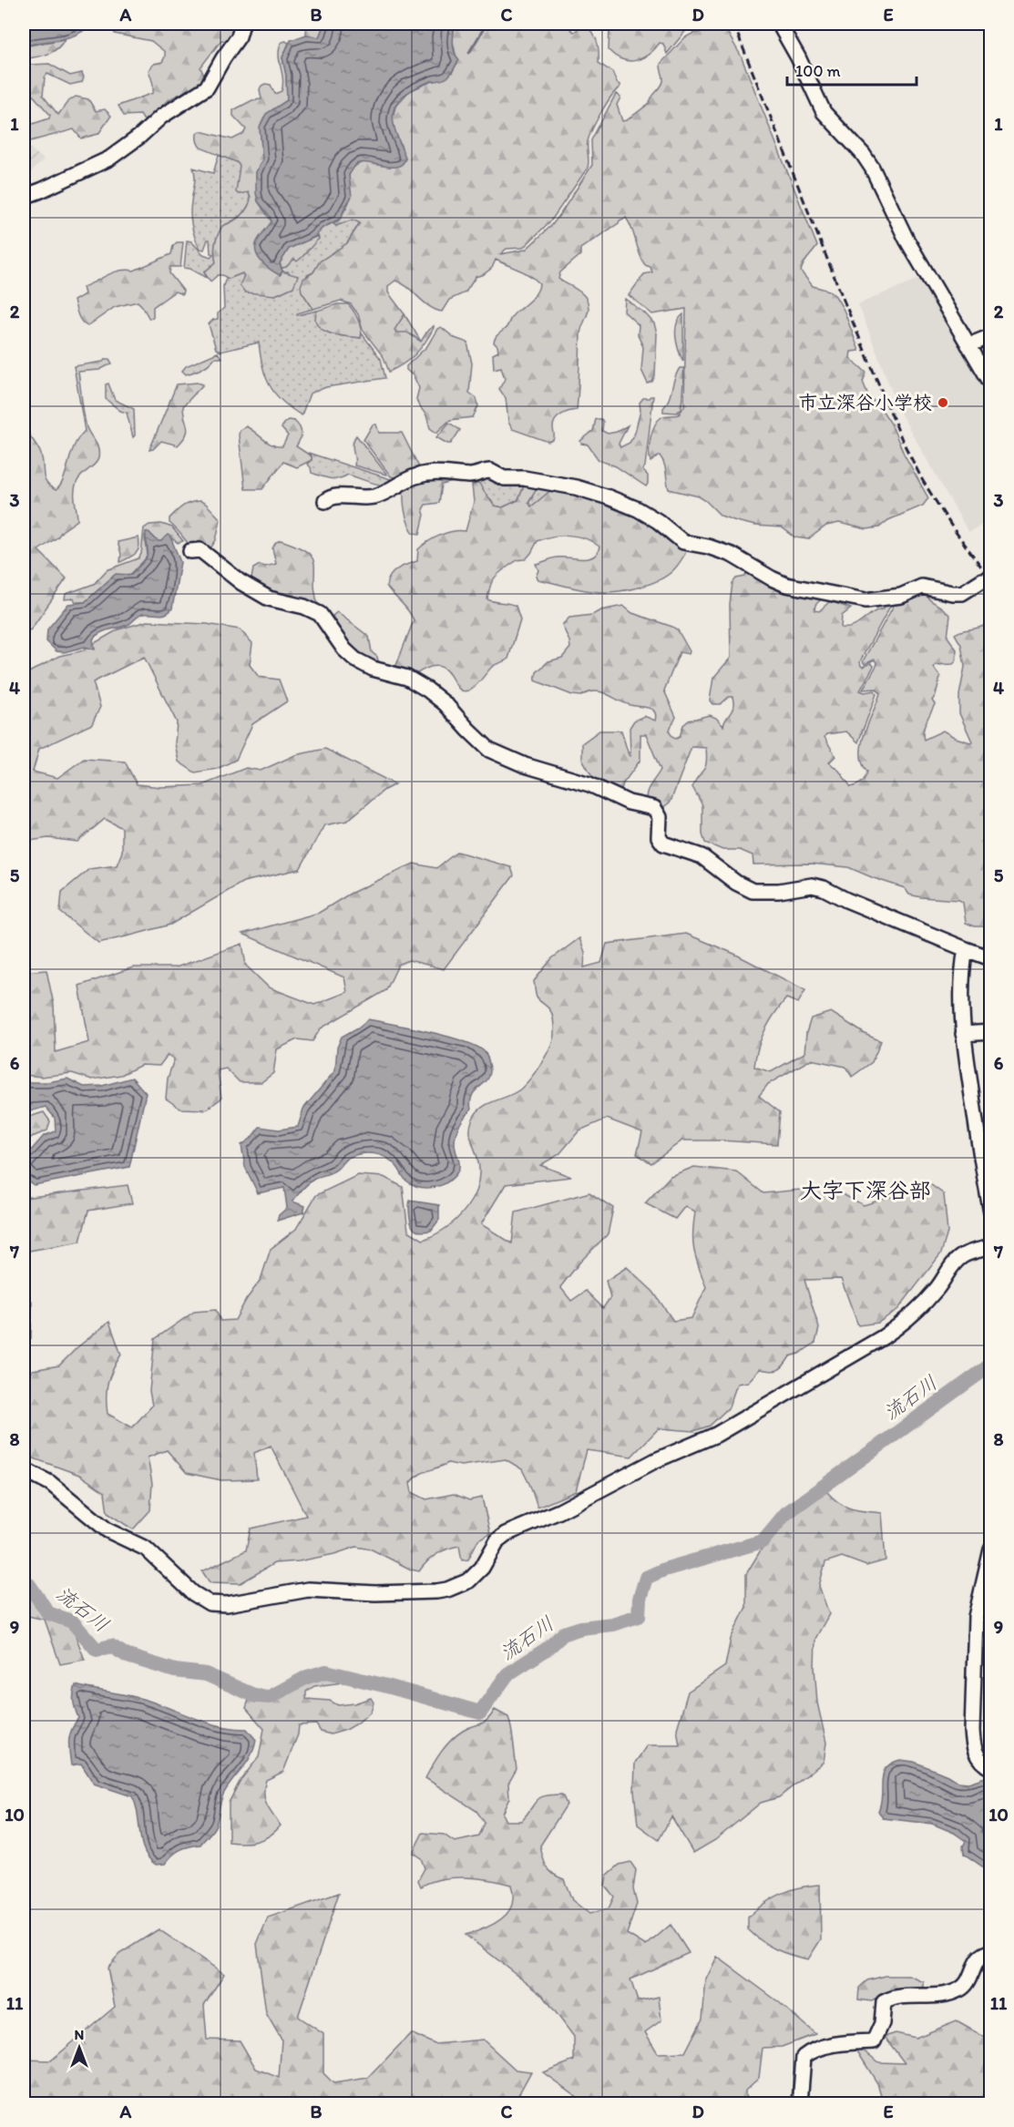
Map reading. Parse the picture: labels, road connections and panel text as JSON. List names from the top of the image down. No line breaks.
{"districts":["大字下深谷部"],"water":["流石川"],"places":["市立深谷小学校"],"scale_bar":"100 m","north":"top","grid":{"columns":["A","B","C","D","E"],"rows":["1","2","3","4","5","6","7","8","9","10","11"]}}
